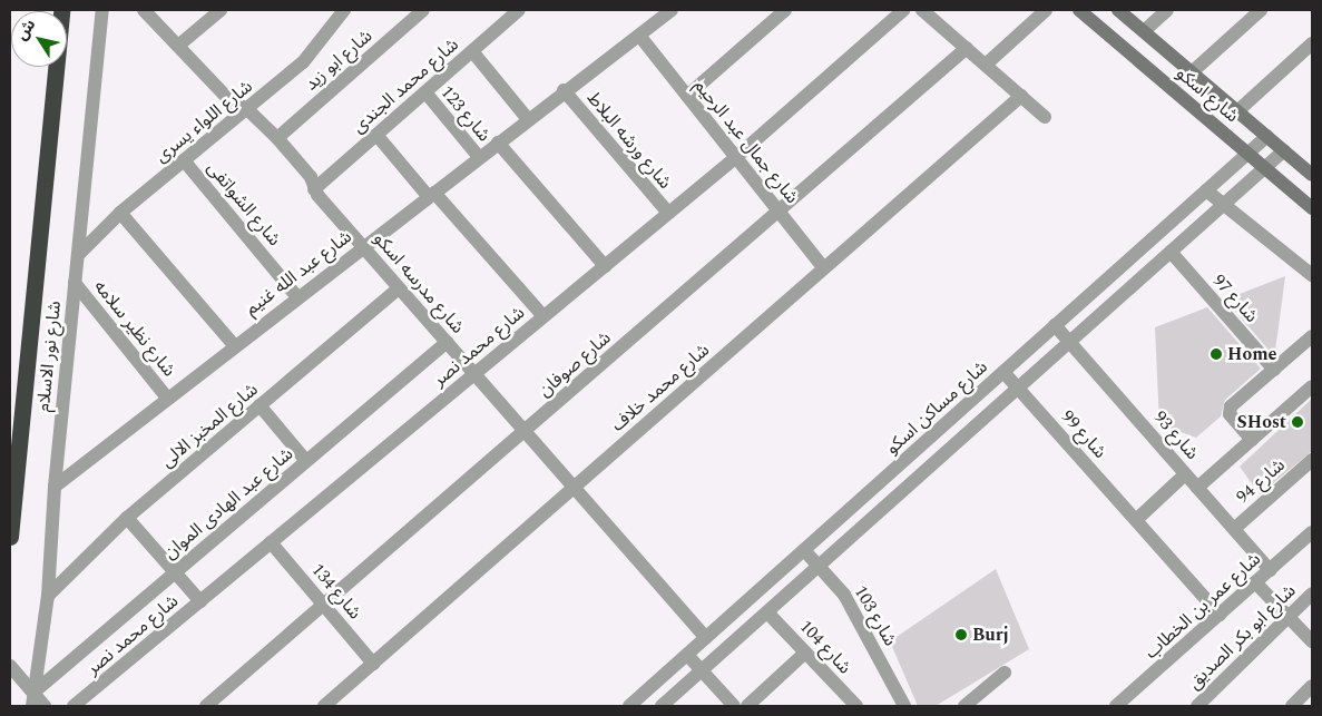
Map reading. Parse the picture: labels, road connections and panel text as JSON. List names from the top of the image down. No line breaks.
{"streets":{"main road":["شارع اسكو"],"street":["شارع ابو زيد","شارع محمد الجندى","شارع 123","شارع اللواء يسرى","شارع ورشه البلاط","شارع جمال عبد الرحيم","شارع الشواتفى","شارع عبد الله غنيم","شارع مدرسه اسكو","شارع 97","شارع نظير سلامه","شارع محمد نصر","شارع نور الاسلام","شارع صوفان","شارع محمد خلاف","شارع مساكن اسكو","شارع المخبز الالى","شارع 99","شارع 93","شارع 94","شارع عبد الهادى الموان","شارع 134","شارع عمر بن الخطاب","شارع 103","شارع ابو بكر الصديق","شارع 104"]},"crossings":[["شارع ابو زيد","شارع مدرسه اسكو"],["شارع محمد الجندى","شارع 123"],["شارع محمد الجندى","شارع مدرسه اسكو"],["شارع اسكو","شارع مساكن اسكو"],["شارع 123","شارع عبد الله غنيم"],["شارع اللواء يسرى","شارع الشواتفى"],["شارع اللواء يسرى","شارع مدرسه اسكو"],["شارع اللواء يسرى","شارع نور الاسلام"],["شارع ورشه البلاط","شارع عبد الله غنيم"],["شارع ورشه البلاط","شارع محمد نصر"],["شارع جمال عبد الرحيم","شارع عبد الله غنيم"],["شارع جمال عبد الرحيم","شارع محمد نصر"],["شارع جمال عبد الرحيم","شارع صوفان"],["شارع جمال عبد الرحيم","شارع محمد خلاف"],["شارع الشواتفى","شارع عبد الله غنيم"],["شارع عبد الله غنيم","شارع مدرسه اسكو"],["شارع عبد الله غنيم","شارع نظير سلامه"],["شارع عبد الله غنيم","شارع نور الاسلام"],["شارع مدرسه اسكو","شارع محمد نصر"],["شارع مدرسه اسكو","شارع صوفان"],["شارع مدرسه اسكو","شارع محمد خلاف"],["شارع مدرسه اسكو","شارع مساكن اسكو"],["شارع مدرسه اسكو","شارع المخبز الالى"],["شارع مدرسه اسكو","شارع عبد الهادى الموان"],["شارع نظير سلامه","شارع نور الاسلام"],["شارع محمد نصر","شارع 134"],["شارع نور الاسلام","شارع المخبز الالى"],["شارع نور الاسلام","شارع عبد الهادى الموان"],["شارع صوفان","شارع 134"],["شارع محمد خلاف","شارع 134"],["شارع مساكن اسكو","شارع 99"],["شارع مساكن اسكو","شارع 93"],["شارع مساكن اسكو","شارع 103"],["شارع 99","شارع عمر بن الخطاب"],["شارع 93","شارع 94"],["شارع 93","شارع عمر بن الخطاب"]],"places":["Home","SHost","Burj"],"north":"top left"}
